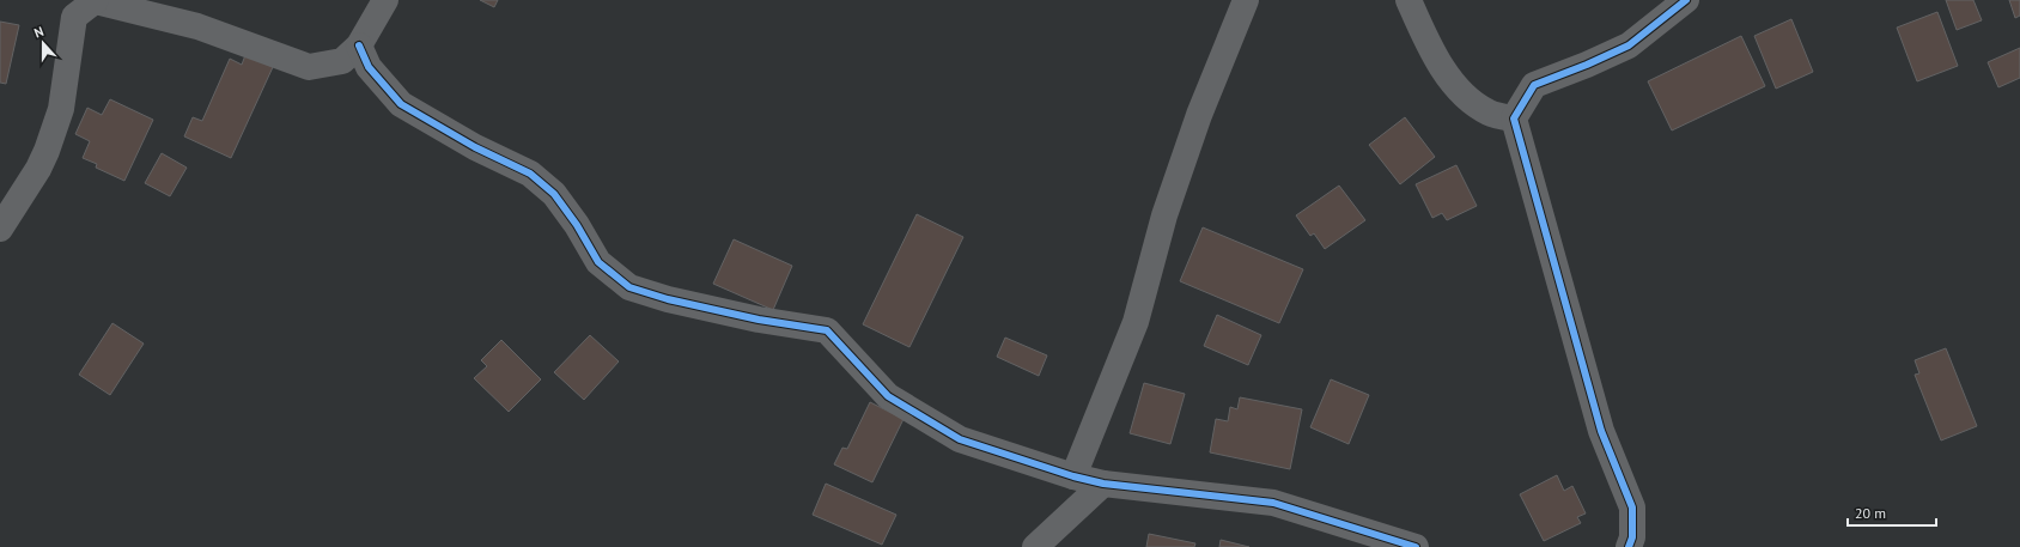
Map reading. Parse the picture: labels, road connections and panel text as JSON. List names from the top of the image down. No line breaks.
{"scale_bar":"20 m","north":"top"}
